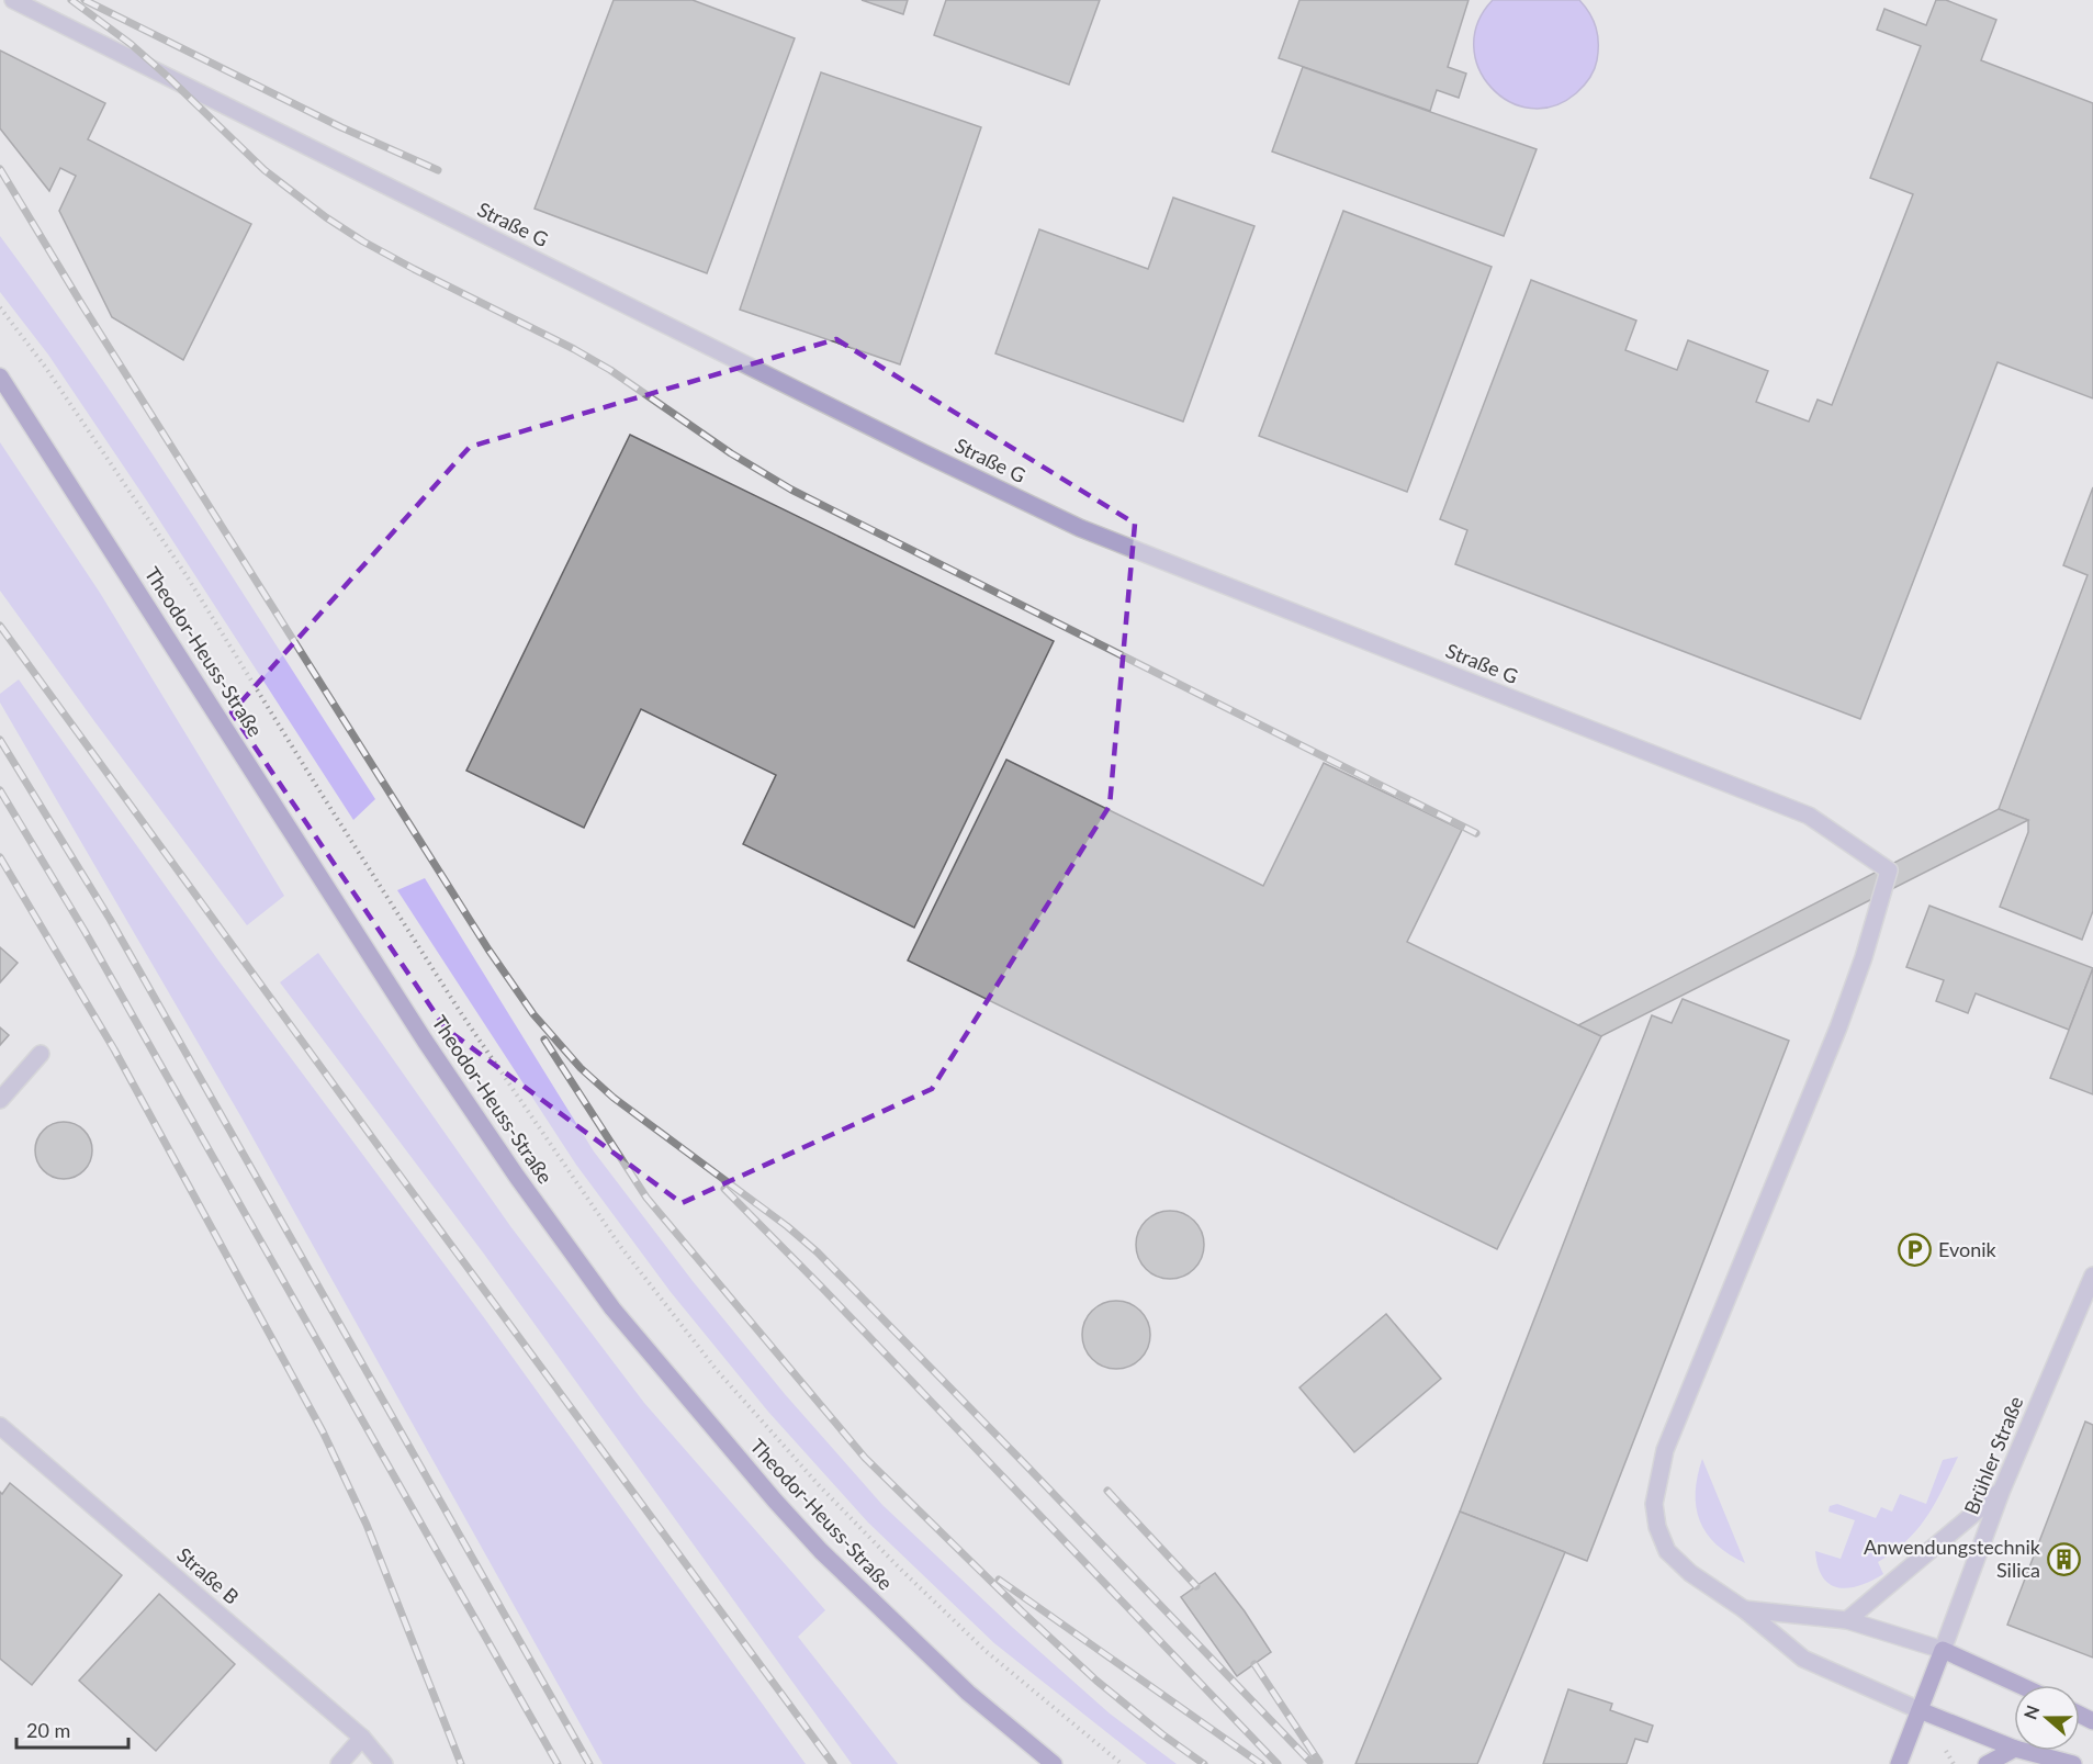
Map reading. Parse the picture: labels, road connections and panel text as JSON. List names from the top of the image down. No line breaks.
{"streets":{"main road":["Theodor-Heuss-Straße","Brühler Straße"],"street":["Straße G","Straße B"]},"places":{"parking":["Evonik"],"building":["Anwendungstechnik Silica"]},"scale_bar":"20 m","north":"left"}
